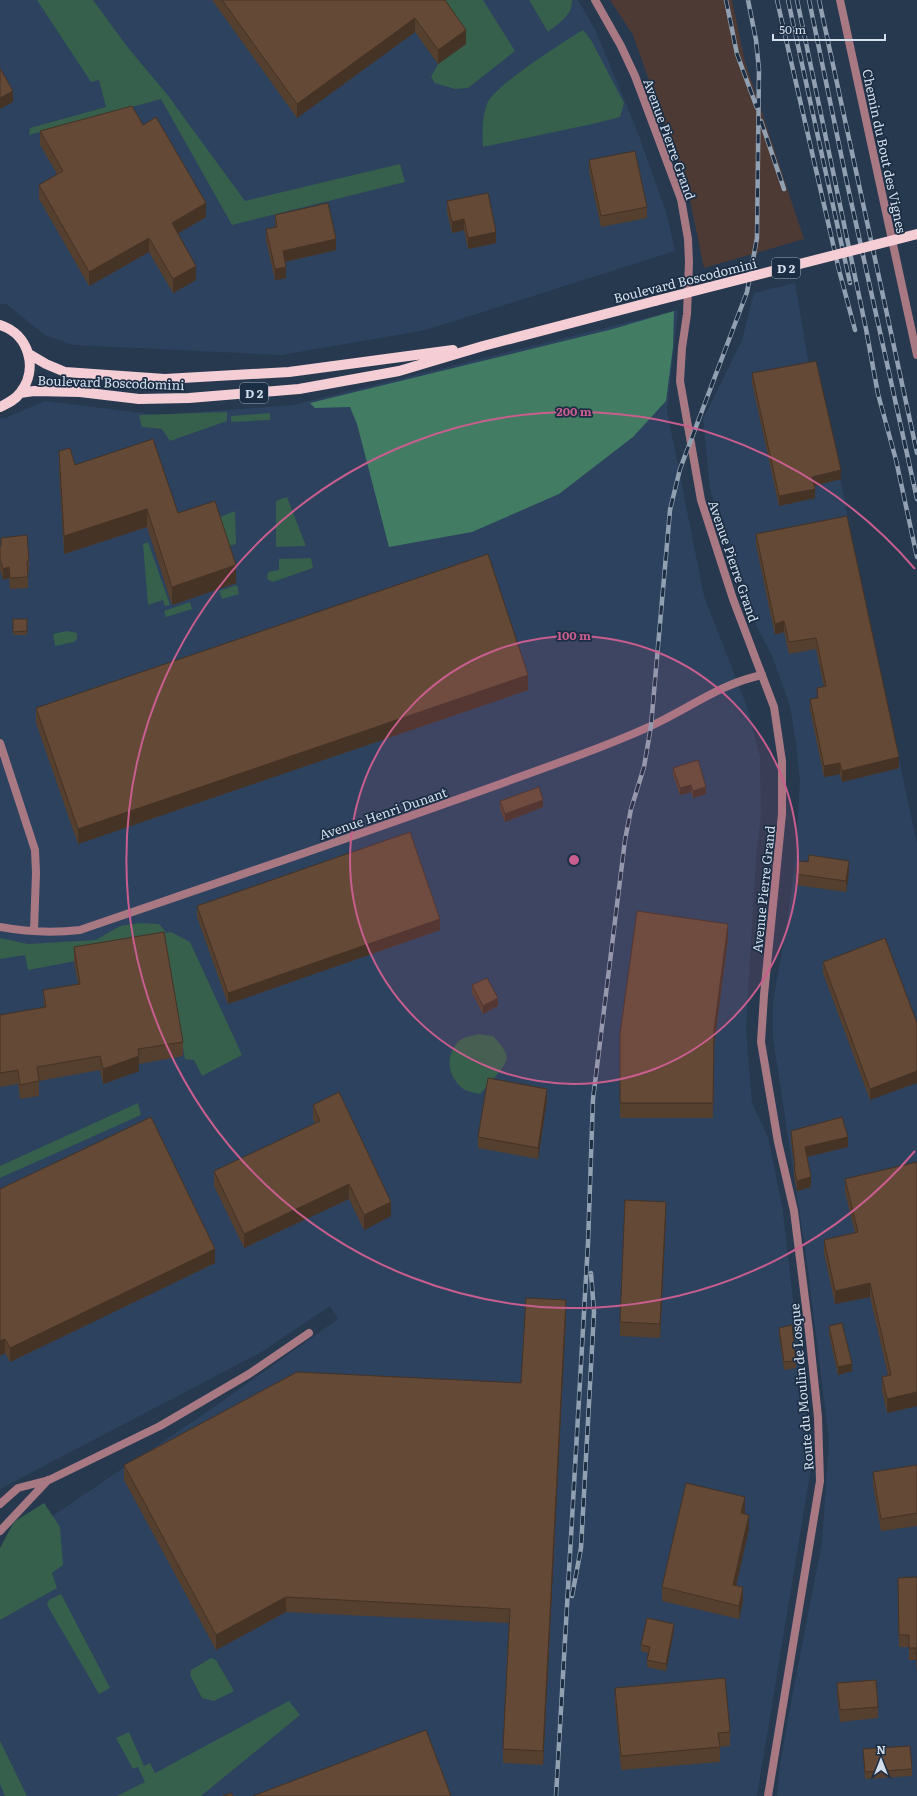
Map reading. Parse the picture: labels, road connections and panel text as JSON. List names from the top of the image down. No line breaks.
{"streets":{"main road":["D 2","Boulevard Boscodomini"],"street":["Avenue Pierre Grand","Chemin du Bout des Vignes","Avenue Henri Dunant","Route du Moulin de Losque"]},"crossings":[["Avenue Pierre Grand","Avenue Henri Dunant"],["Avenue Pierre Grand","Route du Moulin de Losque"]],"scale_bar":"50 m","north":"top","rings":["200 m","100 m"]}
